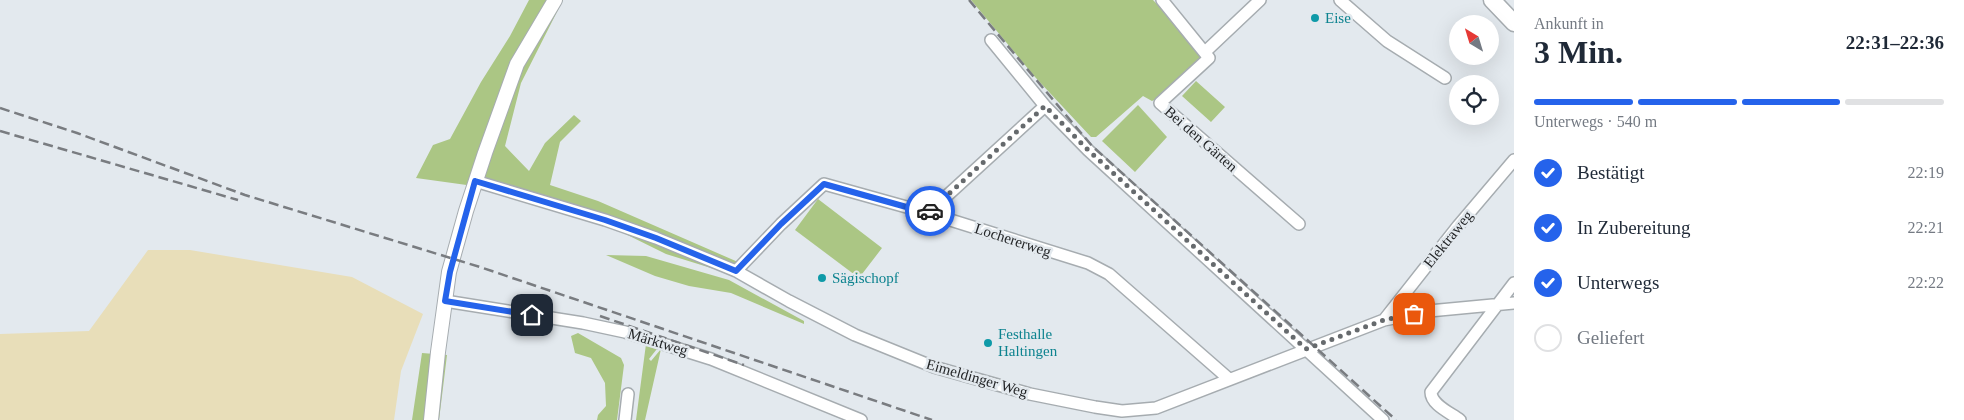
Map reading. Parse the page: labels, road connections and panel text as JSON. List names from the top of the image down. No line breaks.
{"streets":{"street":["Bei den Gärten","Elektraweg","Lochererweg","Märktweg","Eimeldinger Weg"]},"crossings":[["Elektraweg","Eimeldinger Weg"],["Lochererweg","Eimeldinger Weg"]],"places":["Eise","Sägischopf","Festhalle Haltingen"],"north":"top left","page":{"heading":["3 Min.","Ankunft in","22:31–22:36"],"bar":"Unterwegs · 540 m","list":[["Bestätigt","22:19"],["In Zubereitung","22:21"],["Unterwegs","22:22"],"Geliefert"]}}
